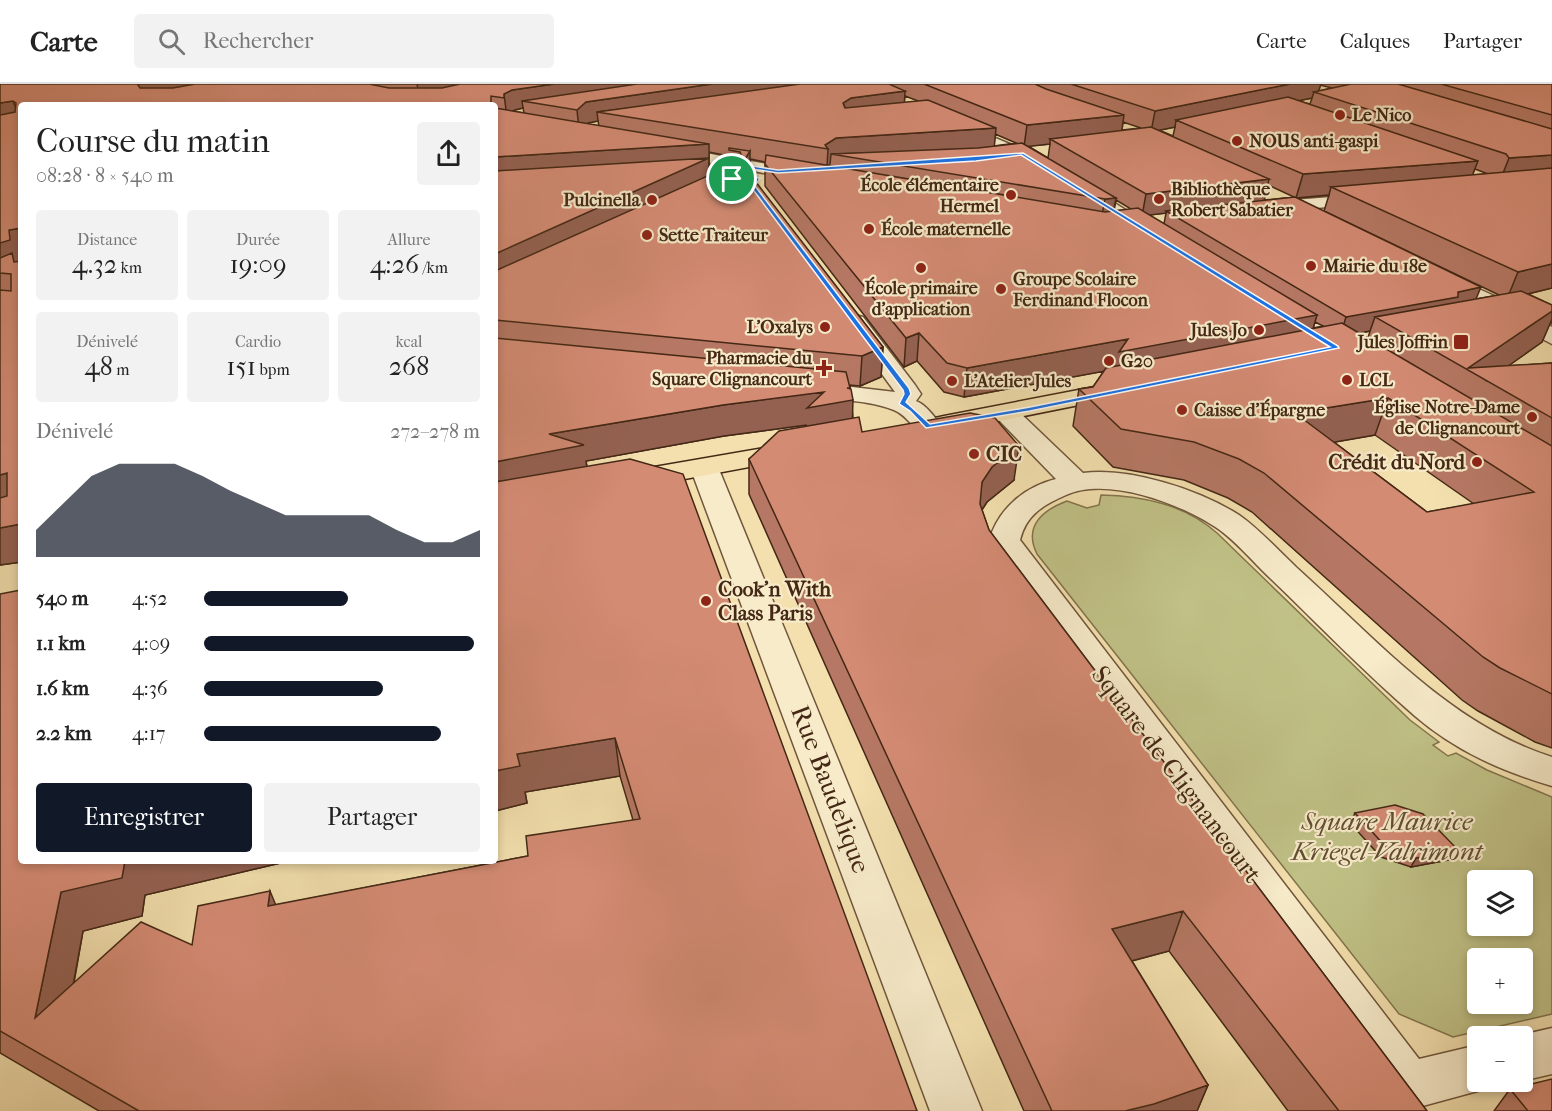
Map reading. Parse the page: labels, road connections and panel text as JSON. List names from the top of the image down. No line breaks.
{"streets":{"street":["Square de Clignancourt","Rue Baudelique"]},"parks":["Square Maurice Kriegel-Valrimont"],"places":{"other":["Le Nico","NOUS anti-gaspi","École élémentaire Hermel","Bibliothèque Robert Sabatier","Pulcinella","École maternelle","Sette Traiteur","Mairie du 18e","École primaire d'application","Groupe Scolaire Ferdinand Flocon","L'Oxalys","Jules Jo","G20","LCL","L'Atelier Jules","Caisse d'Épargne","Église Notre-Dame de Clignancourt","CIC","Crédit du Nord","Cook'n With Class Paris"],"transit":["Jules Joffrin"],"health":["Pharmacie du Square Clignancourt"]},"page":{"header":"Carte","search":"Rechercher","nav":["Carte","Calques","Partager"],"heading":["Course du matin","08:28 · 8 × 540 m"],"stats":[["Distance","4.32 km"],["Durée","19:09"],["Allure","4:26 /km"],["Dénivelé","48 m"],["Cardio","151 bpm"],["kcal","268"]],"chart":["Dénivelé","272–278 m"],"list":[{"name":"540 m","note":"4:52"},{"name":"1.1 km","note":"4:09"},{"name":"1.6 km","note":"4:36"},{"name":"2.2 km","note":"4:17"}],"buttons":["Enregistrer","Partager"],"map_buttons":["+","−"]}}
